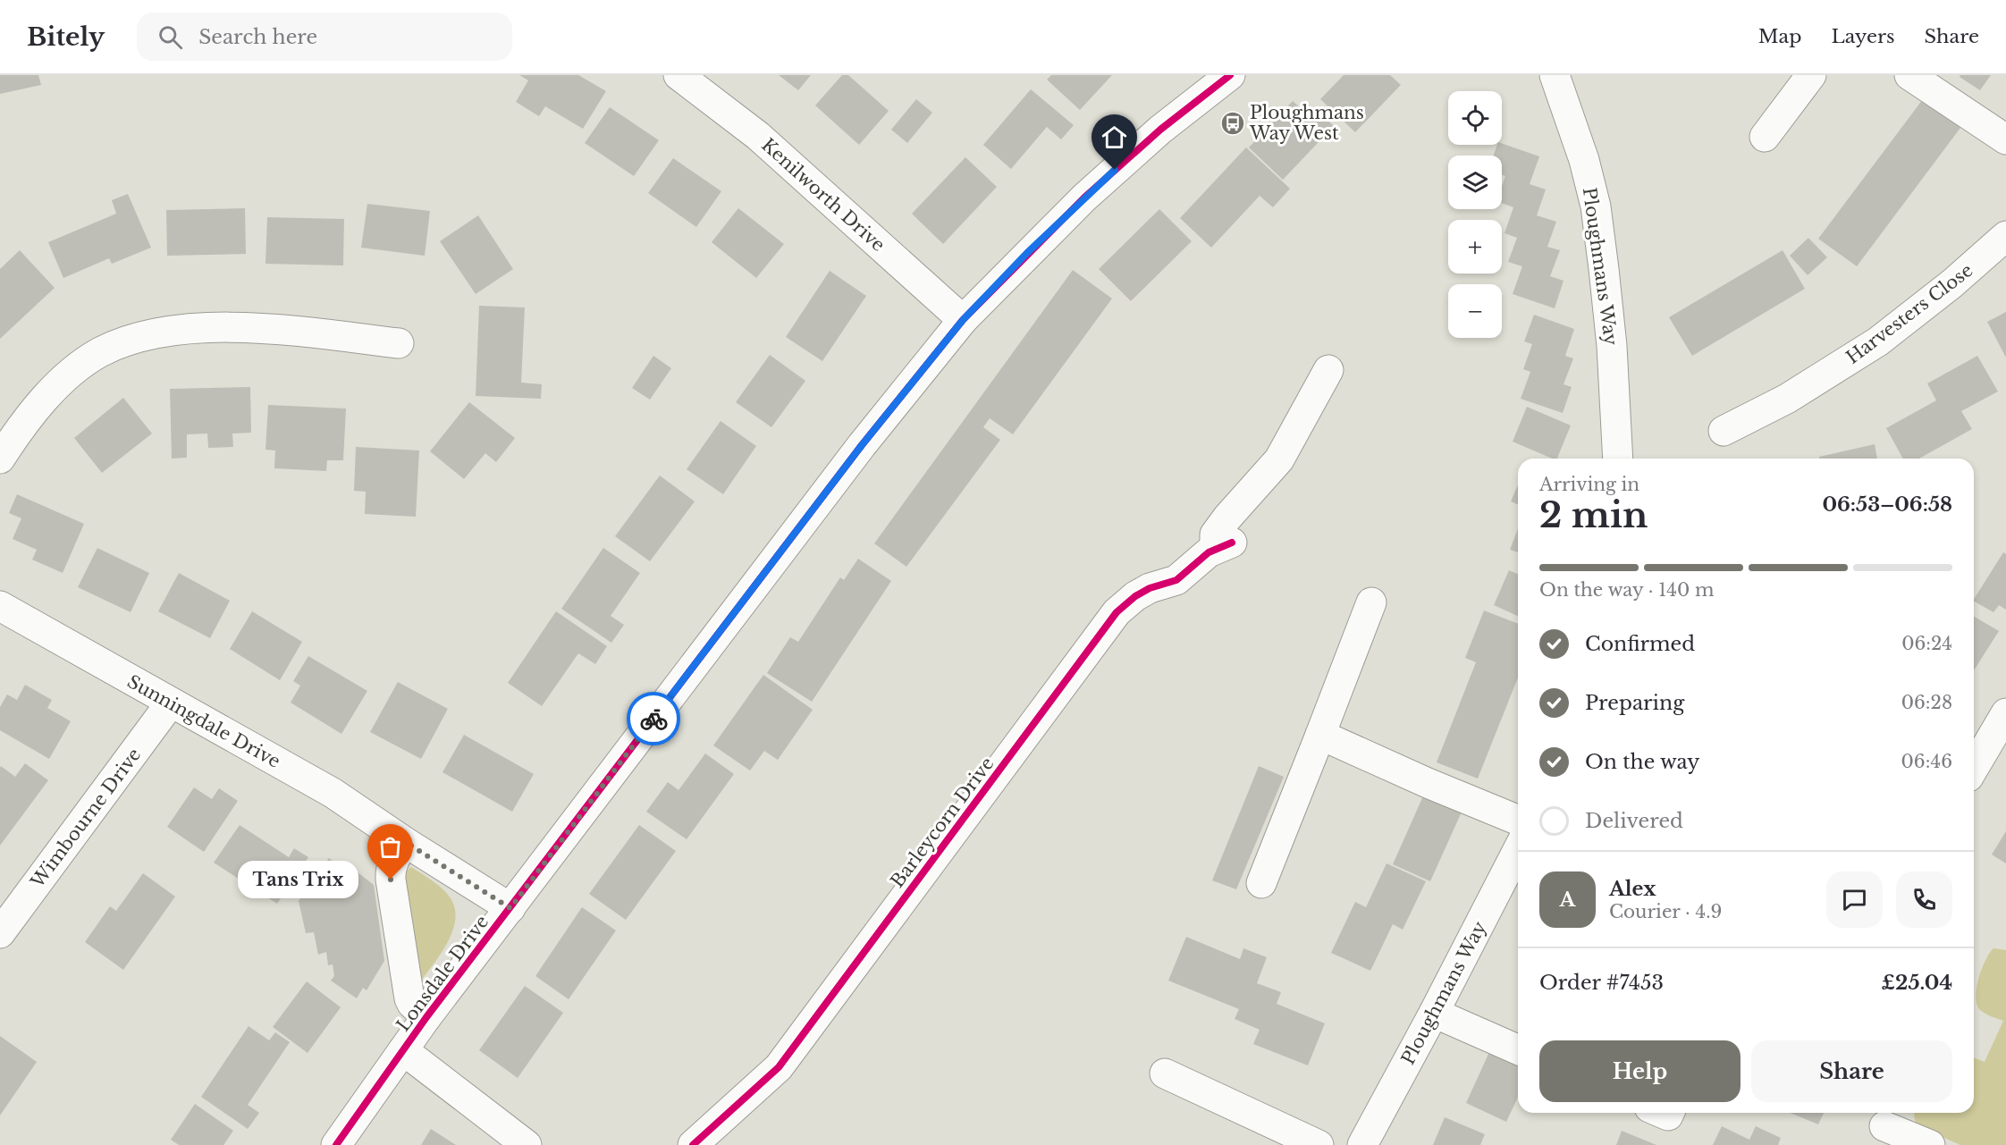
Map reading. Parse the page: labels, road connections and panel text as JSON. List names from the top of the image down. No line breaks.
{"streets":{"street":["Kenilworth Drive","Ploughmans Way","Harvesters Close","Sunningdale Drive","Wimbourne Drive","Barleycorn Drive","Lonsdale Drive"]},"crossings":[["Kenilworth Drive","Lonsdale Drive"],["Sunningdale Drive","Wimbourne Drive"],["Sunningdale Drive","Lonsdale Drive"]],"places":{"bus stop":["Ploughmans Way West"],"other":["Tans Trix"]},"page":{"header":"Bitely","search":"Search here","nav":["Map","Layers","Share"],"map_buttons":["+","−"],"heading":["2 min","Arriving in","06:53–06:58"],"panel":["Alex","Courier · 4.9","Order #7453","£25.04"],"bar":"On the way · 140 m","list":[["Confirmed","06:24"],["Preparing","06:28"],["On the way","06:46"],"Delivered"],"bubble":"Tans Trix","round":"A","buttons":["Help","Share"]}}
